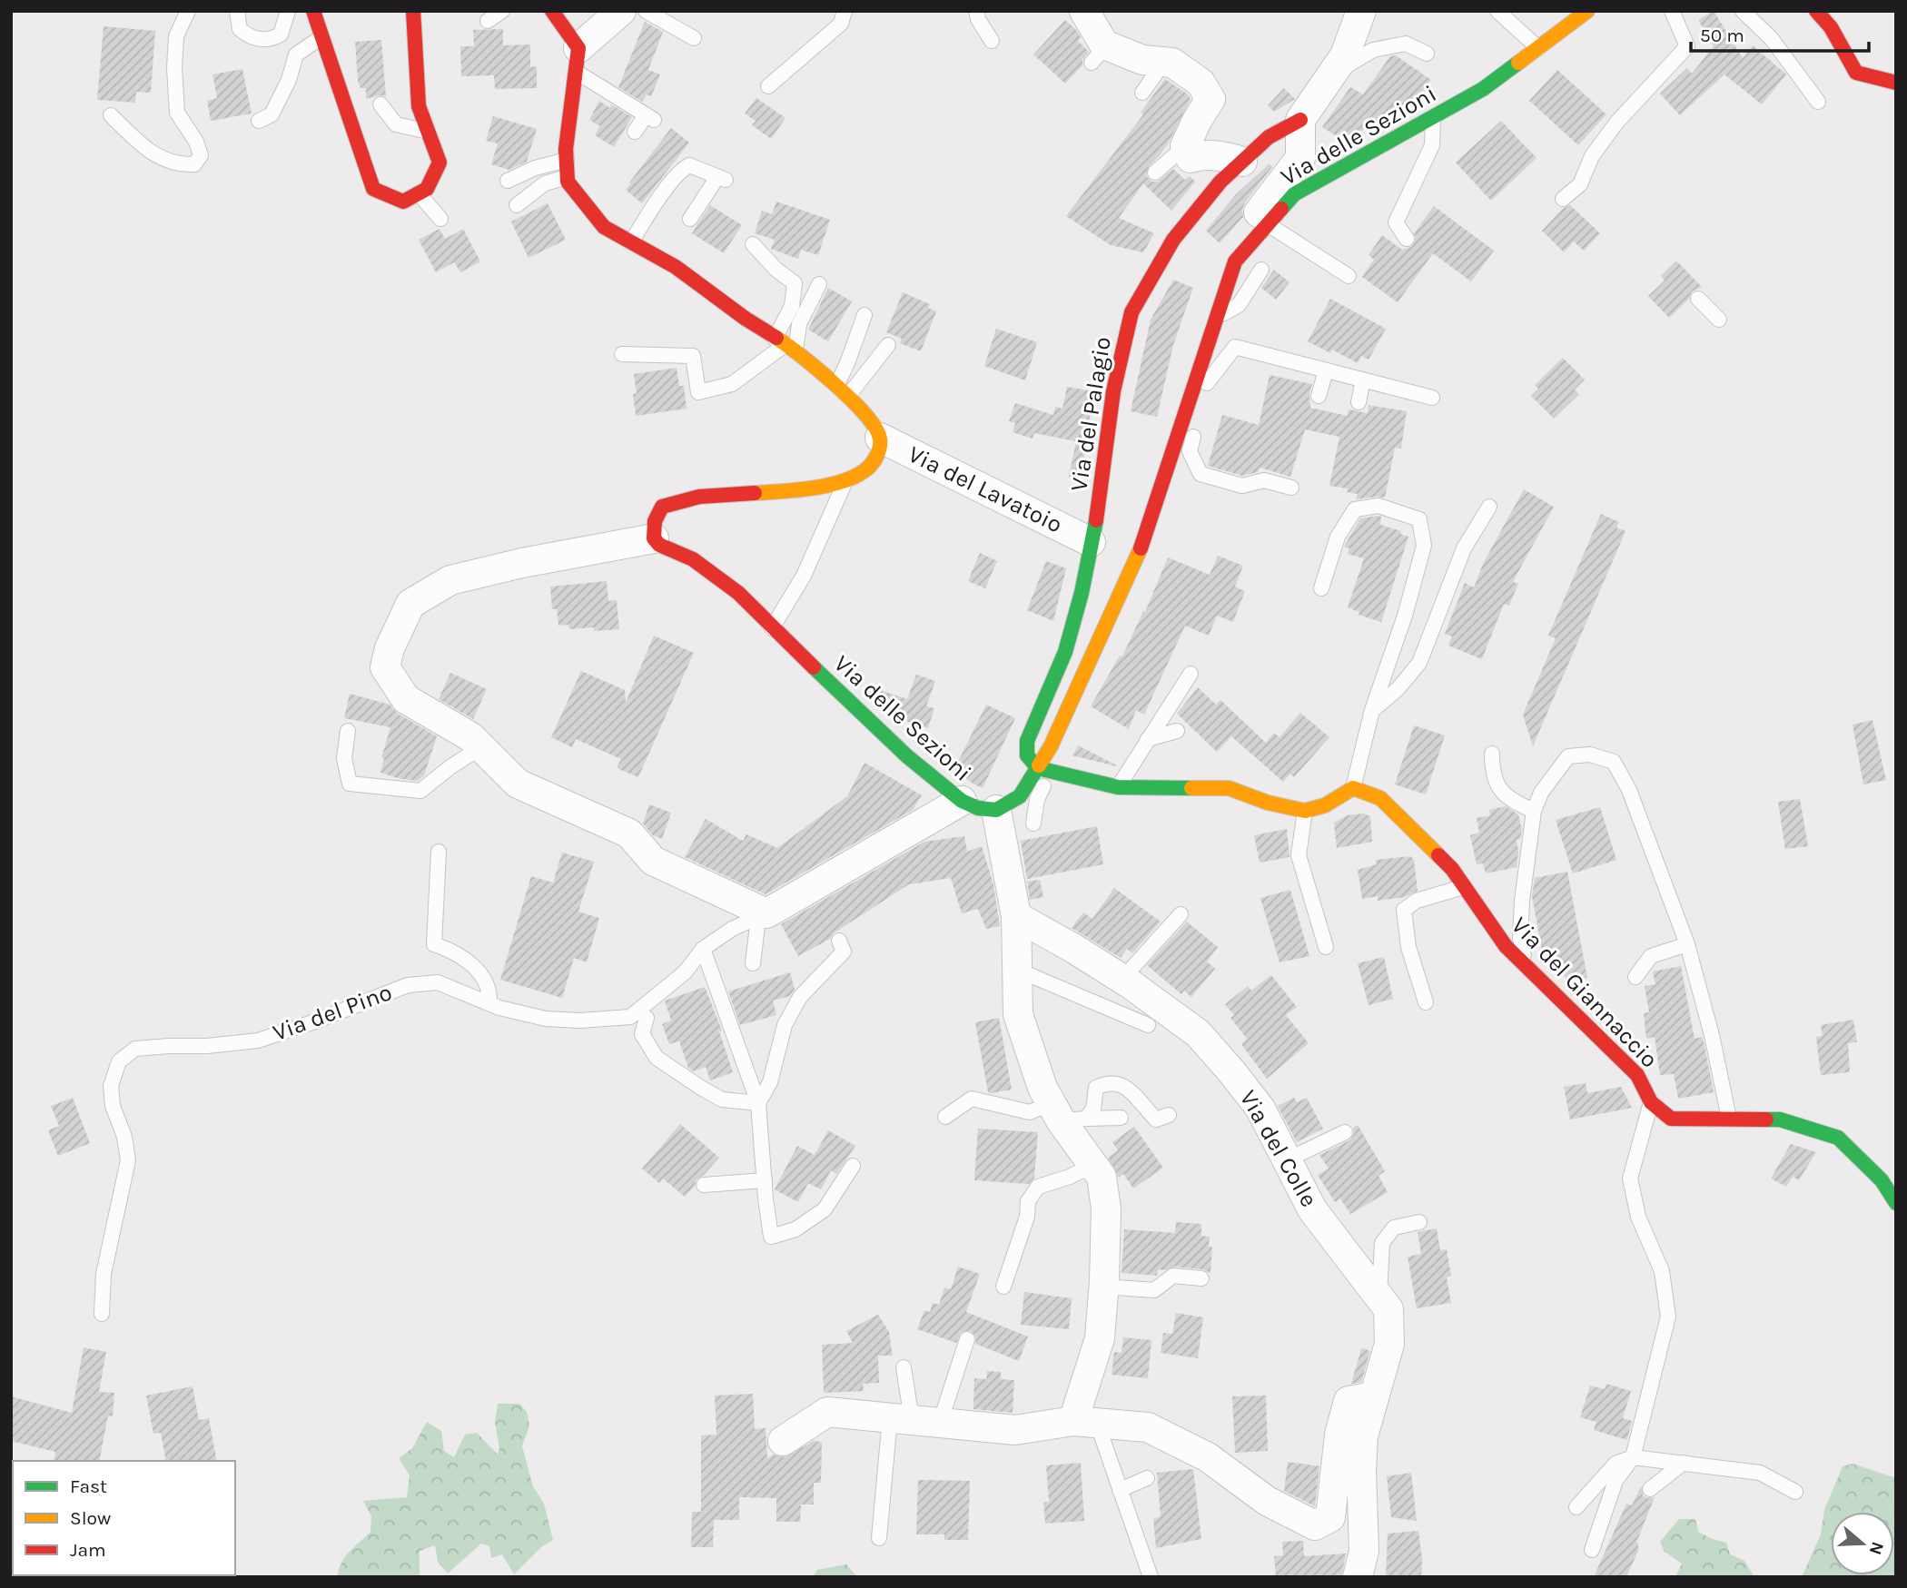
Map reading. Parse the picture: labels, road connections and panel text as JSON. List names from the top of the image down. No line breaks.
{"streets":{"street":["Via delle Sezioni","Via del Palagio","Via del Lavatoio","Via del Giannaccio","Via del Colle"],"lane":["Via del Pino"]},"crossings":[["Via delle Sezioni","Via del Palagio"],["Via del Palagio","Via del Lavatoio"]],"legend":["Fast","Slow","Jam"],"scale_bar":"50 m","north":"right"}
